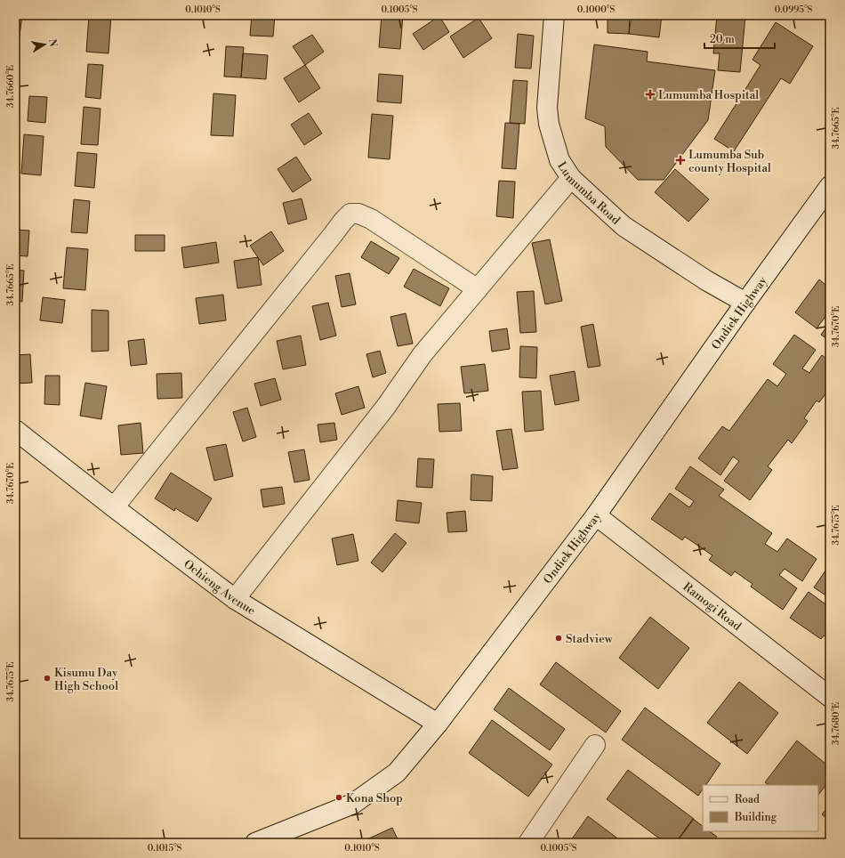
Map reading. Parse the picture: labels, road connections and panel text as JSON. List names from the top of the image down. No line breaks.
{"streets":{"street":["Lumumba Road","Ondiek Highway","Ochieng Avenue","Ramogi Road"]},"crossings":[["Lumumba Road","Ondiek Highway"],["Ondiek Highway","Ochieng Avenue"],["Ondiek Highway","Ramogi Road"]],"places":{"health":["Lumumba Hospital","Lumumba Sub county Hospital"],"other":["Stadview","Kisumu Day High School","Kona Shop"]},"legend":["Road","Building"],"scale_bar":"20 m","north":"right","coordinates":["0.1010°S","0.1005°S","0.1000°S","0.0995°S","34.7660°E","34.7665°E","34.7670°E","34.7675°E","34.7680°E","0.1015°S"]}
